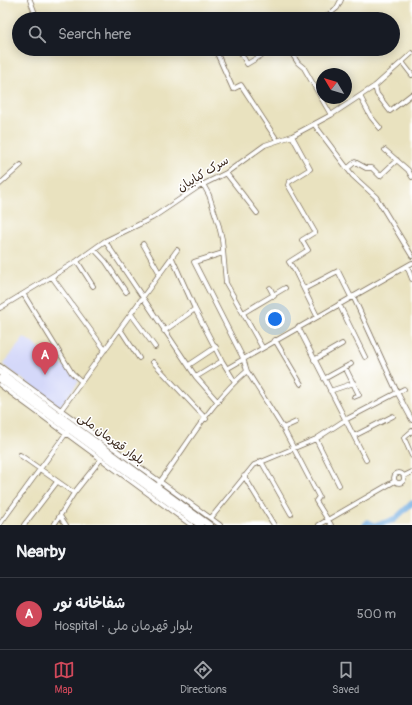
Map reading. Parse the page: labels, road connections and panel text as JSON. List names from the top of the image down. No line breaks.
{"streets":{"highway":["بلوار قهرمان ملی"],"street":["سرک کبابیان"]},"north":"top left","page":{"search":"Search here","pins":"A","heading":"Nearby","list":[{"mark":"A","name":"شفاخانه نور","note":"Hospital · بلوار قهرمان ملی","value":"500 m"}],"nav":["Map","Directions","Saved"]}}
